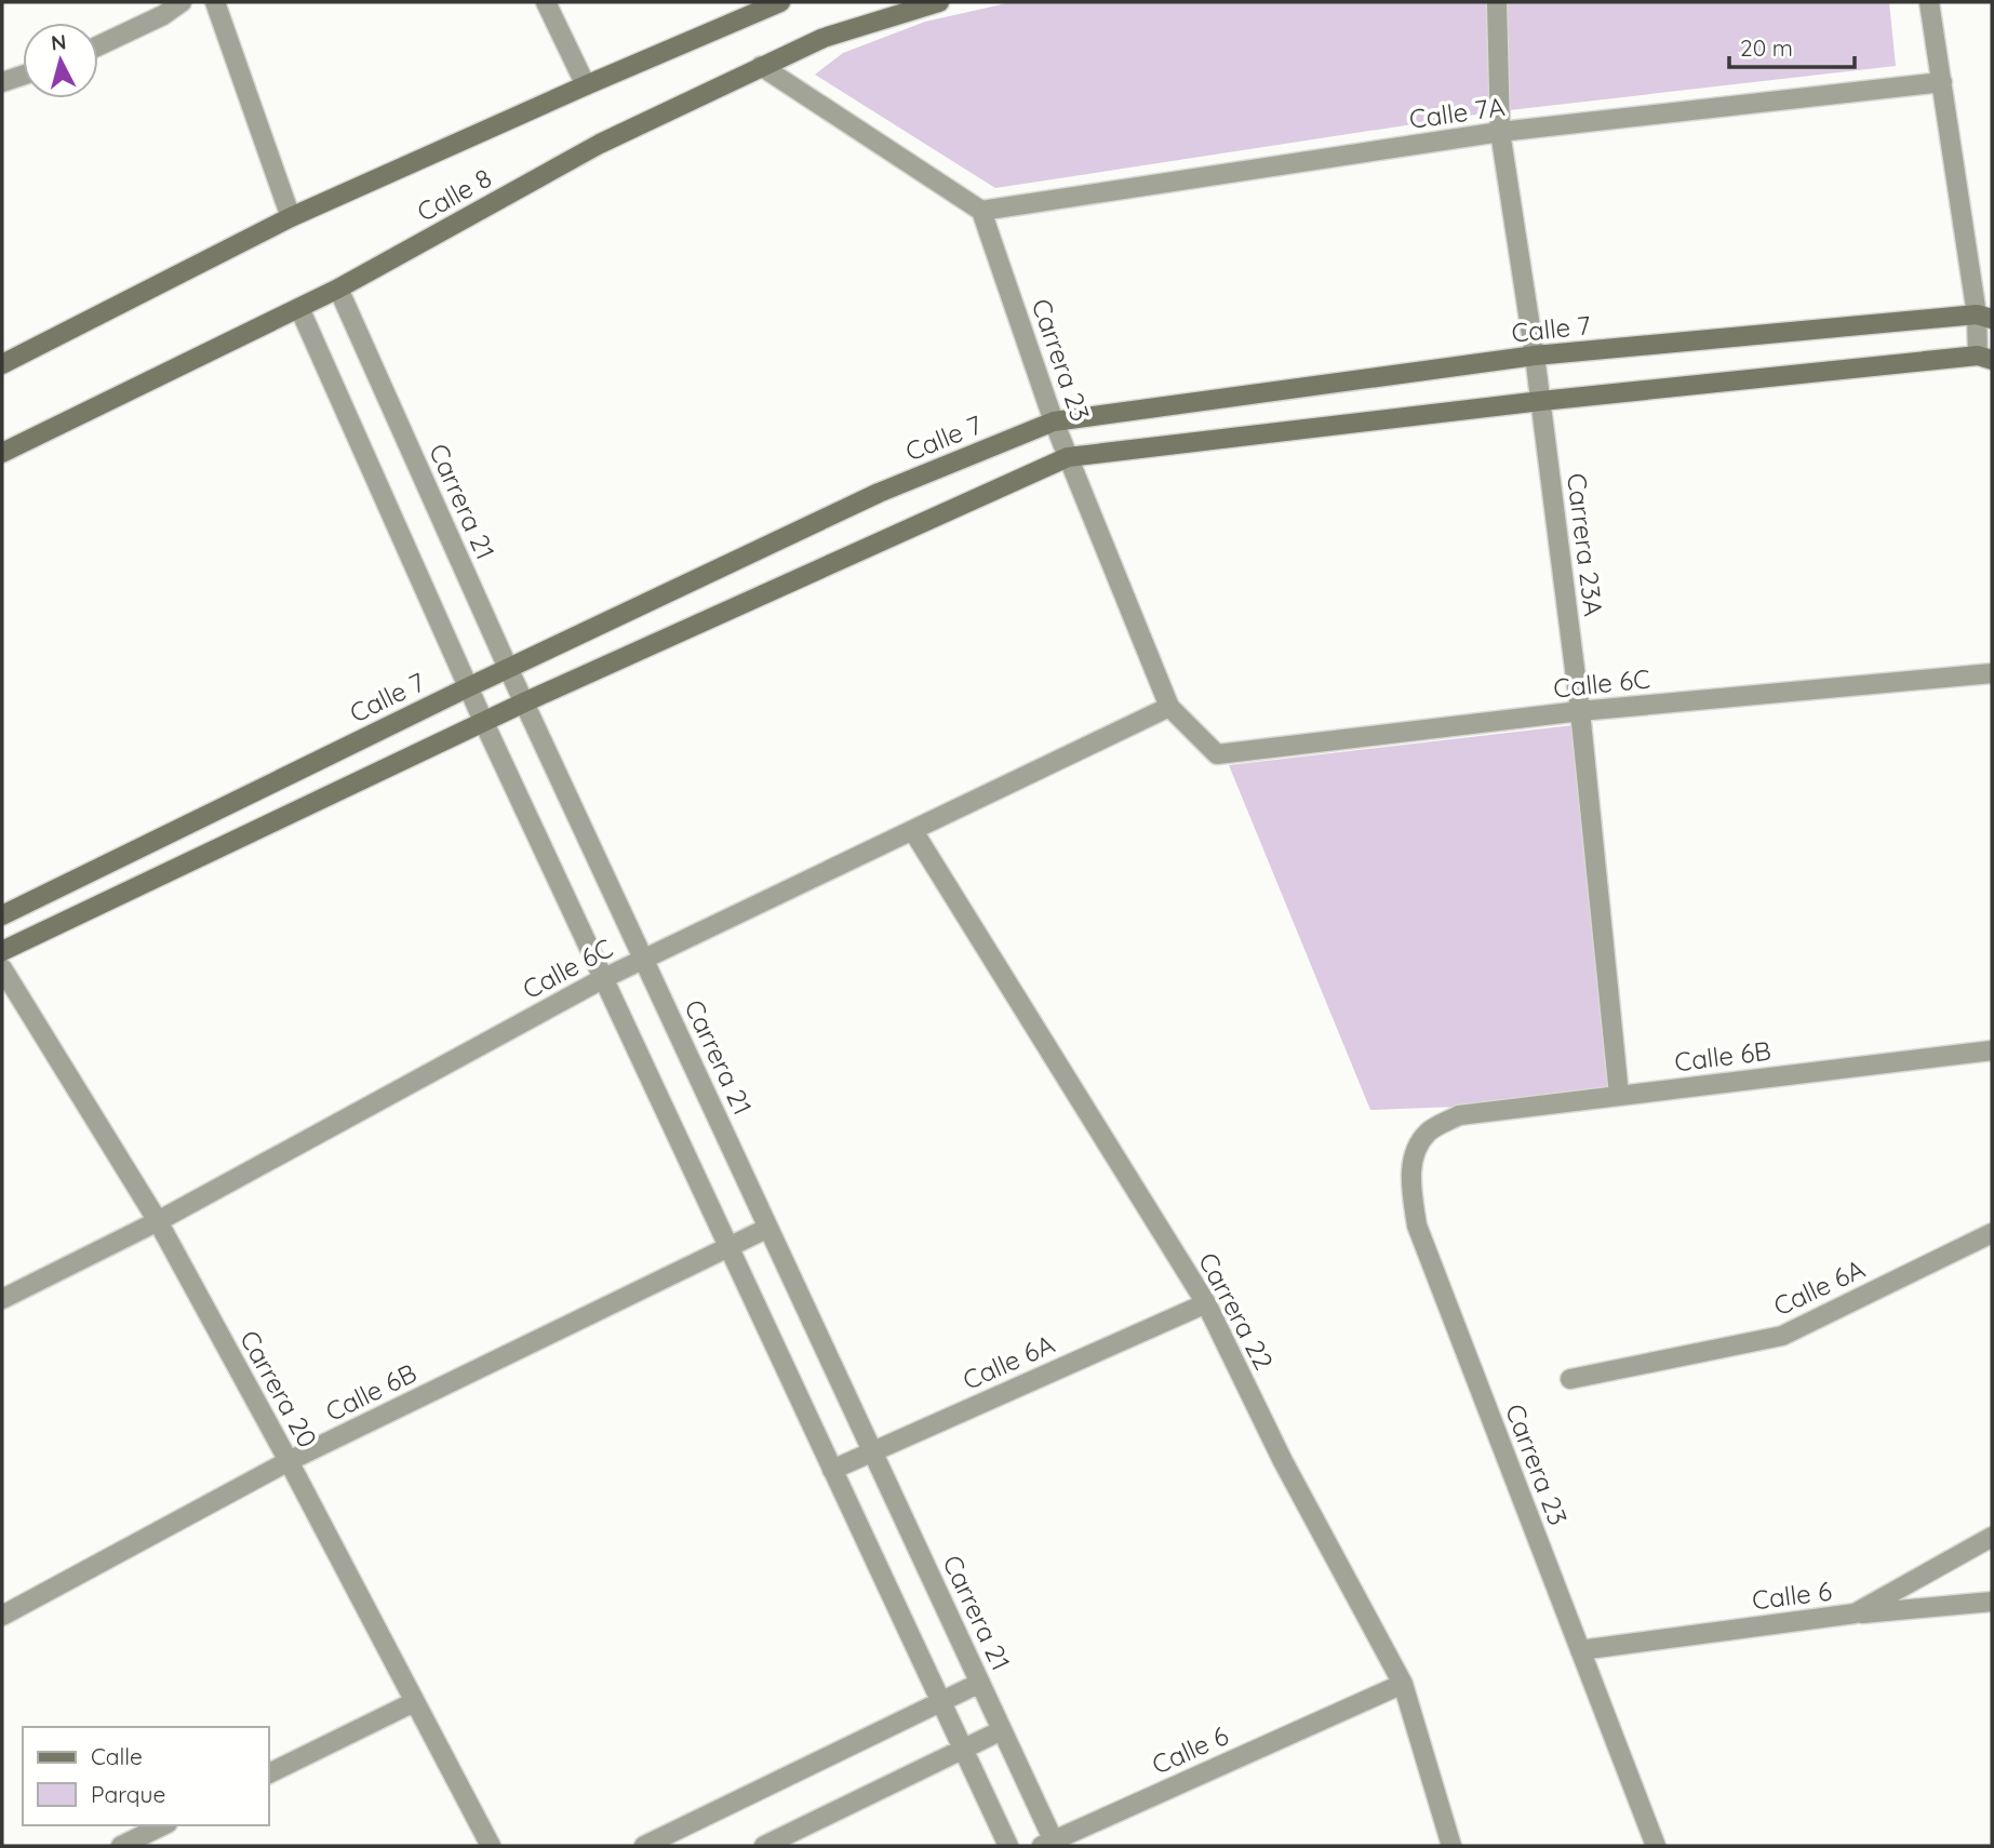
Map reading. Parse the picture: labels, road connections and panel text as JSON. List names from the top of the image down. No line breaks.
{"streets":{"main road":["Calle 8","Calle 7"],"street":["Calle 7A","Carrera 23","Carrera 21","Carrera 23A","Calle 6C","Calle 6B","Calle 6A","Carrera 22","Carrera 20","Calle 6"]},"crossings":[["Calle 7A","Carrera 23"],["Calle 7A","Carrera 23A"],["Calle 8","Carrera 21"],["Calle 7","Carrera 23"],["Calle 7","Carrera 21"],["Calle 7","Carrera 23A"],["Carrera 23","Calle 6C"],["Carrera 23","Calle 6B"],["Carrera 23","Calle 6"],["Carrera 21","Calle 6C"],["Carrera 21","Calle 6B"],["Carrera 21","Calle 6A"],["Carrera 21","Calle 6"],["Carrera 23A","Calle 6C"],["Carrera 23A","Calle 6B"],["Calle 6C","Carrera 22"],["Calle 6C","Carrera 20"],["Calle 6B","Carrera 20"],["Calle 6A","Carrera 22"],["Carrera 22","Calle 6"]],"legend":["Calle","Parque"],"scale_bar":"20 m","north":"top"}
